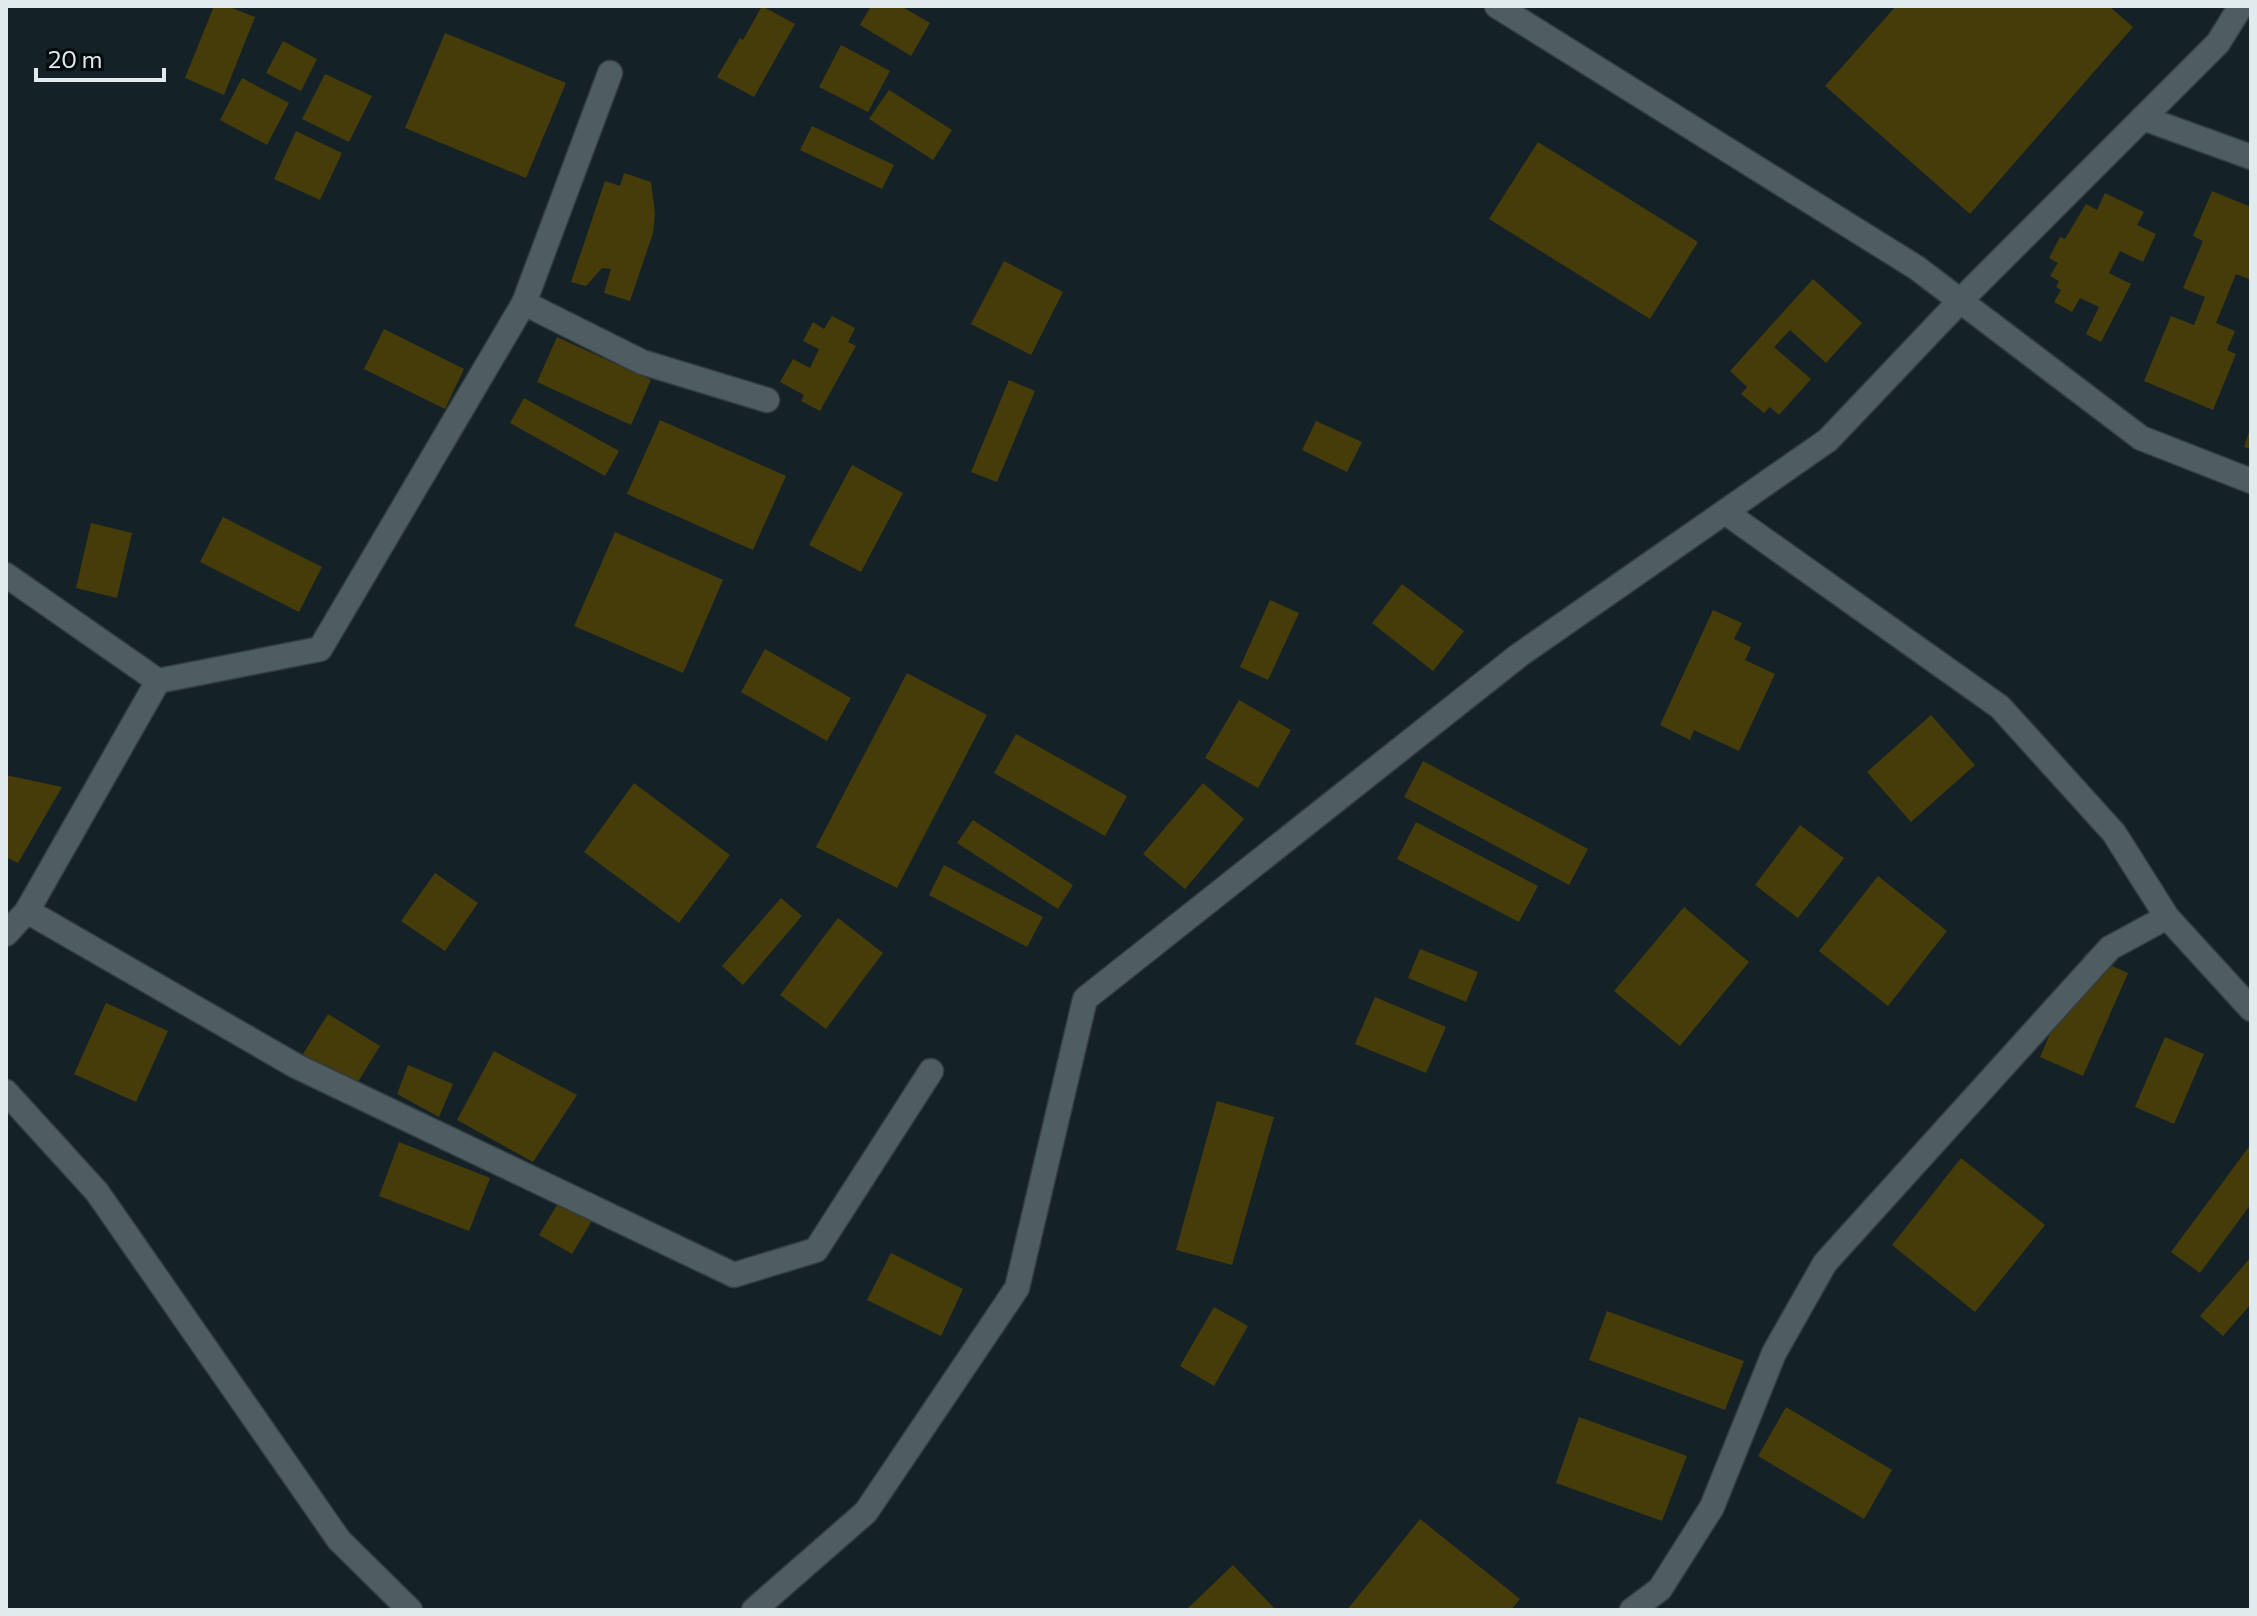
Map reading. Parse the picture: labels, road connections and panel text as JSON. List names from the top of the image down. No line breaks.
{"scale_bar":"20 m"}
